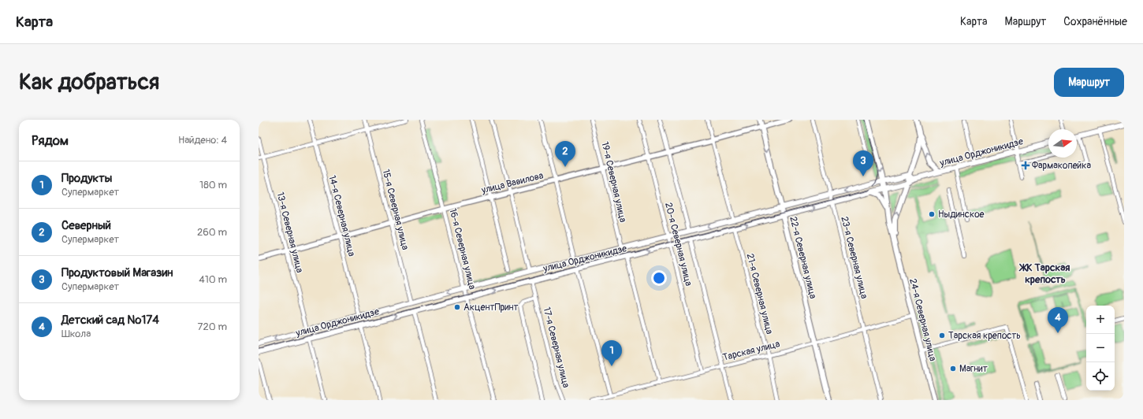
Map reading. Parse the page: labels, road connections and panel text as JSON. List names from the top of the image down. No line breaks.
{"streets":{"main road":["улица Орджоникидзе","22-я Северная улица","24-я Северная улица"],"street":["19-я Северная улица","улица Вавилова","15-я Северная улица","14-я Северная улица","13-я Северная улица","20-я Северная улица","16-я Северная улица","23-я Северная улица","21-я Северная улица","17-я Северная улица","Тарская улица"]},"crossings":[["улица Орджоникидзе","19-я Северная улица"],["улица Орджоникидзе","15-я Северная улица"],["улица Орджоникидзе","14-я Северная улица"],["улица Орджоникидзе","13-я Северная улица"],["улица Орджоникидзе","20-я Северная улица"],["улица Орджоникидзе","16-я Северная улица"],["улица Орджоникидзе","22-я Северная улица"],["улица Орджоникидзе","23-я Северная улица"],["улица Орджоникидзе","21-я Северная улица"],["улица Орджоникидзе","24-я Северная улица"],["улица Орджоникидзе","17-я Северная улица"],["19-я Северная улица","улица Вавилова"],["улица Вавилова","15-я Северная улица"],["улица Вавилова","14-я Северная улица"],["улица Вавилова","13-я Северная улица"],["улица Вавилова","20-я Северная улица"],["улица Вавилова","16-я Северная улица"],["улица Вавилова","22-я Северная улица"],["20-я Северная улица","Тарская улица"],["22-я Северная улица","Тарская улица"],["23-я Северная улица","Тарская улица"],["21-я Северная улица","Тарская улица"],["24-я Северная улица","Тарская улица"]],"districts":["ЖК Тарская крепость"],"places":{"health":["Фармакопейка"],"other":["Ныдинское","АкцентПринт","Тарская крепость","Магнит"]},"north":"right","page":{"header":"Карта","nav":["Карта","Маршрут","Сохранённые"],"buttons":"Маршрут","title":"Как добраться","heading":["Рядом","Найдено: 4"],"pins":["2","3","4","1"],"list":[{"mark":"1","name":"Продукты","note":"Супермаркет","value":"180 m"},{"mark":"2","name":"Северный","note":"Супермаркет","value":"260 m"},{"mark":"3","name":"Продуктовый Магазин","note":"Супермаркет","value":"410 m"},{"mark":"4","name":"Детский сад №174","note":"Школа","value":"720 m"}],"map_buttons":["+","−"]}}
